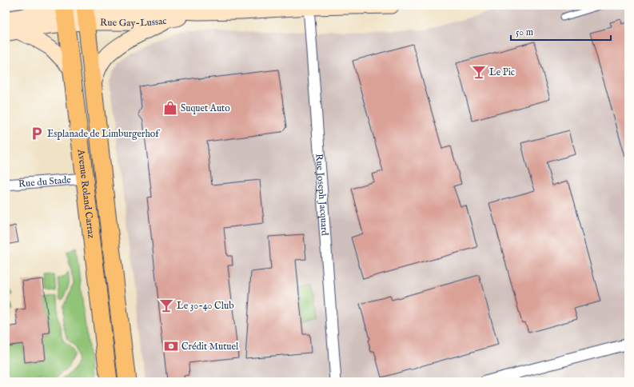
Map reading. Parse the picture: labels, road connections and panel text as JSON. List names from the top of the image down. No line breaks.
{"streets":{"main road":["Rue Gay-Lussac","Avenue Roland Carraz"],"street":["Rue du Stade","Rue Joseph Jacquard"]},"crossings":[["Rue Gay-Lussac","Avenue Roland Carraz"],["Rue Gay-Lussac","Rue Joseph Jacquard"],["Rue du Stade","Avenue Roland Carraz"]],"places":{"bar":["Le Pic","Le 30-40 Club"],"shop":["Suquet Auto"],"parking":["Esplanade de Limburgerhof"],"bank":["Crédit Mutuel"]},"scale_bar":"50 m"}
